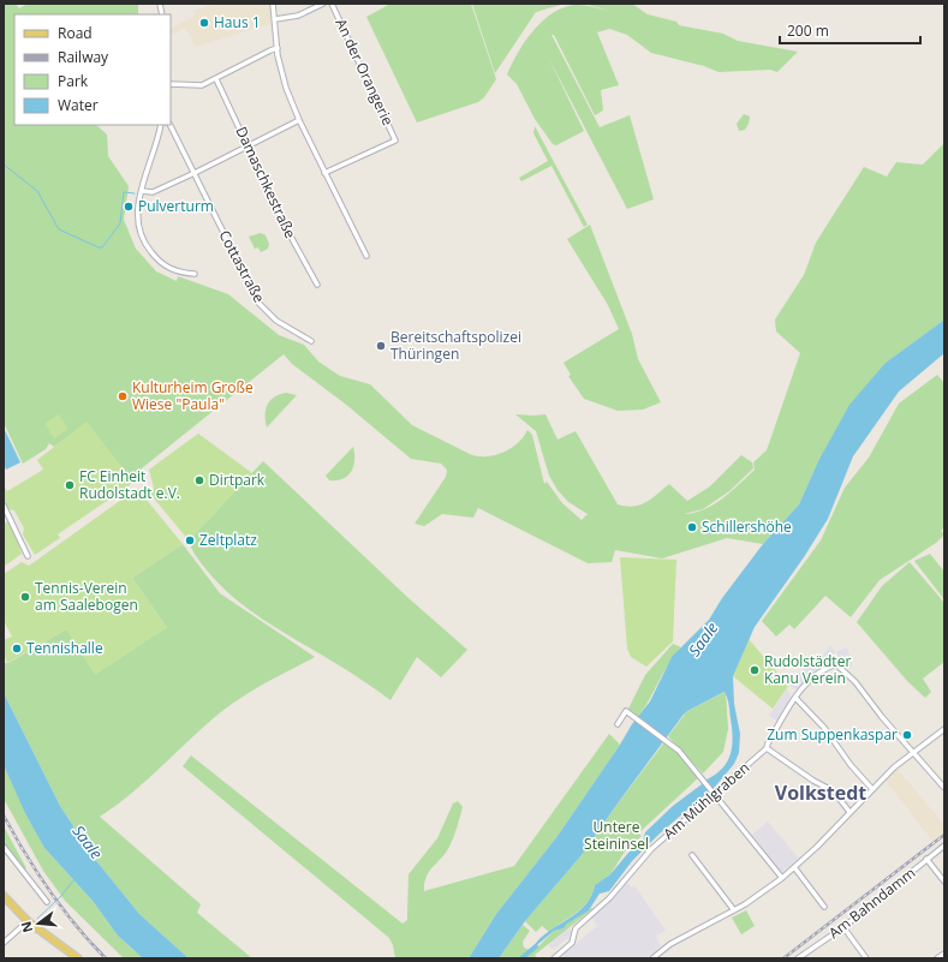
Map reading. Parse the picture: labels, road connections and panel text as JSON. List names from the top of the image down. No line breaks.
{"streets":{"street":["An der Orangerie","Damaschkestraße","Cottastraße","Am Mühlgraben","Am Bahndamm"]},"districts":["Volkstedt"],"water":["Saale"],"parks":["Untere Steininsel"],"places":["Haus 1","Pulverturm","Bereitschaftspolizei Thüringen","Kulturheim Große Wiese \"Paula\"","Dirtpark","FC Einheit Rudolstadt e.V.","Schillershöhe","Zeltplatz","Tennis-Verein am Saalebogen","Tennishalle","Rudolstädter Kanu Verein","Zum Suppenkaspar"],"legend":["Road","Railway","Park","Water"],"scale_bar":"200 m","north":"left"}
